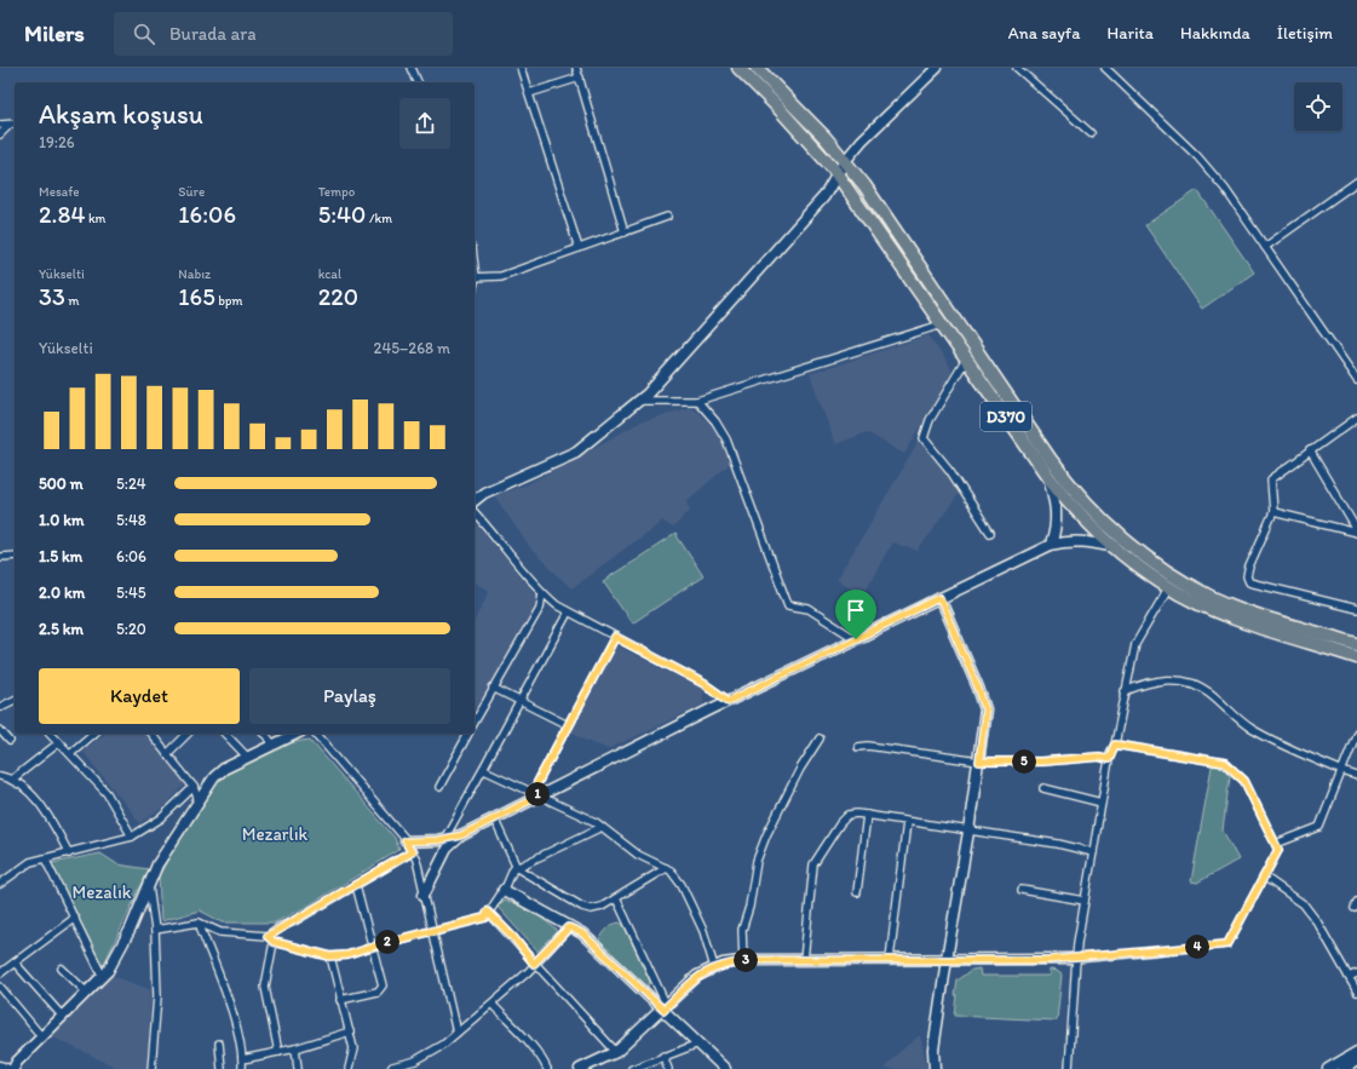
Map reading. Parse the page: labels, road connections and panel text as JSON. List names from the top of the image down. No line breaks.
{"streets":{"highway":["D370"]},"parks":["Mezarlık","Mezalık"],"page":{"header":"Milers","search":"Burada ara","nav":["Ana sayfa","Harita","Hakkında","İletişim"],"heading":["Akşam koşusu","19:26"],"stats":[["Mesafe","2.84 km"],["Süre","16:06"],["Tempo","5:40 /km"],["Yükselti","33 m"],["Nabız","165 bpm"],["kcal","220"]],"chart":["Yükselti","245–268 m"],"list":[{"name":"500 m","note":"5:24"},{"name":"1.0 km","note":"5:48"},{"name":"1.5 km","note":"6:06"},{"name":"2.0 km","note":"5:45"},{"name":"2.5 km","note":"5:20"}],"buttons":["Kaydet","Paylaş"],"pins":["5","1","2","4","3"]}}
